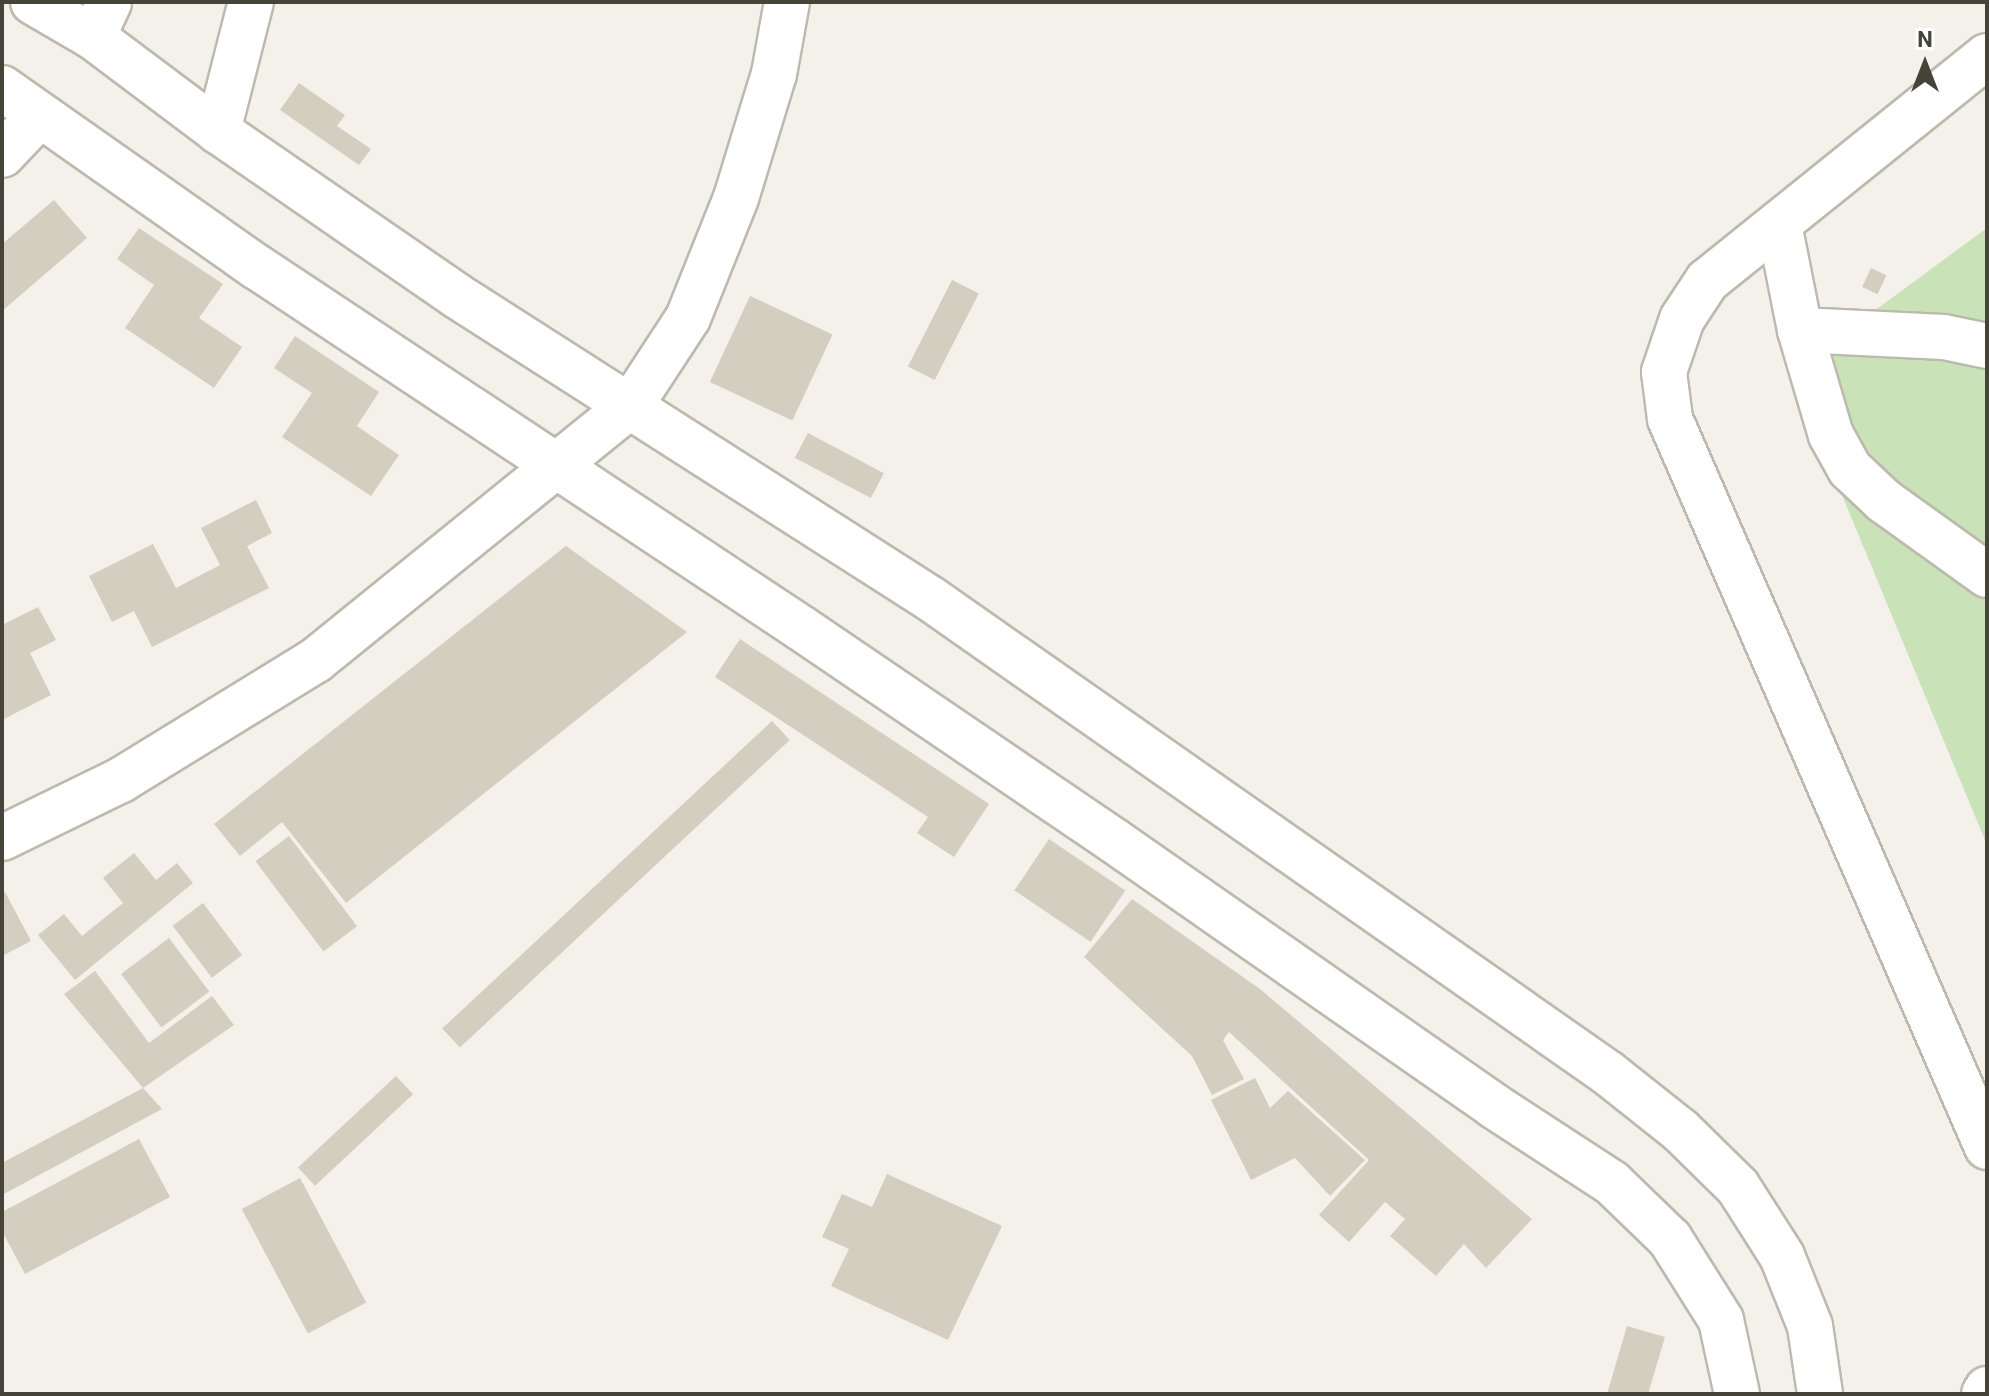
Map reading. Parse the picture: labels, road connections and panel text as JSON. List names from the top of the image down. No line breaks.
{"north":"top"}
